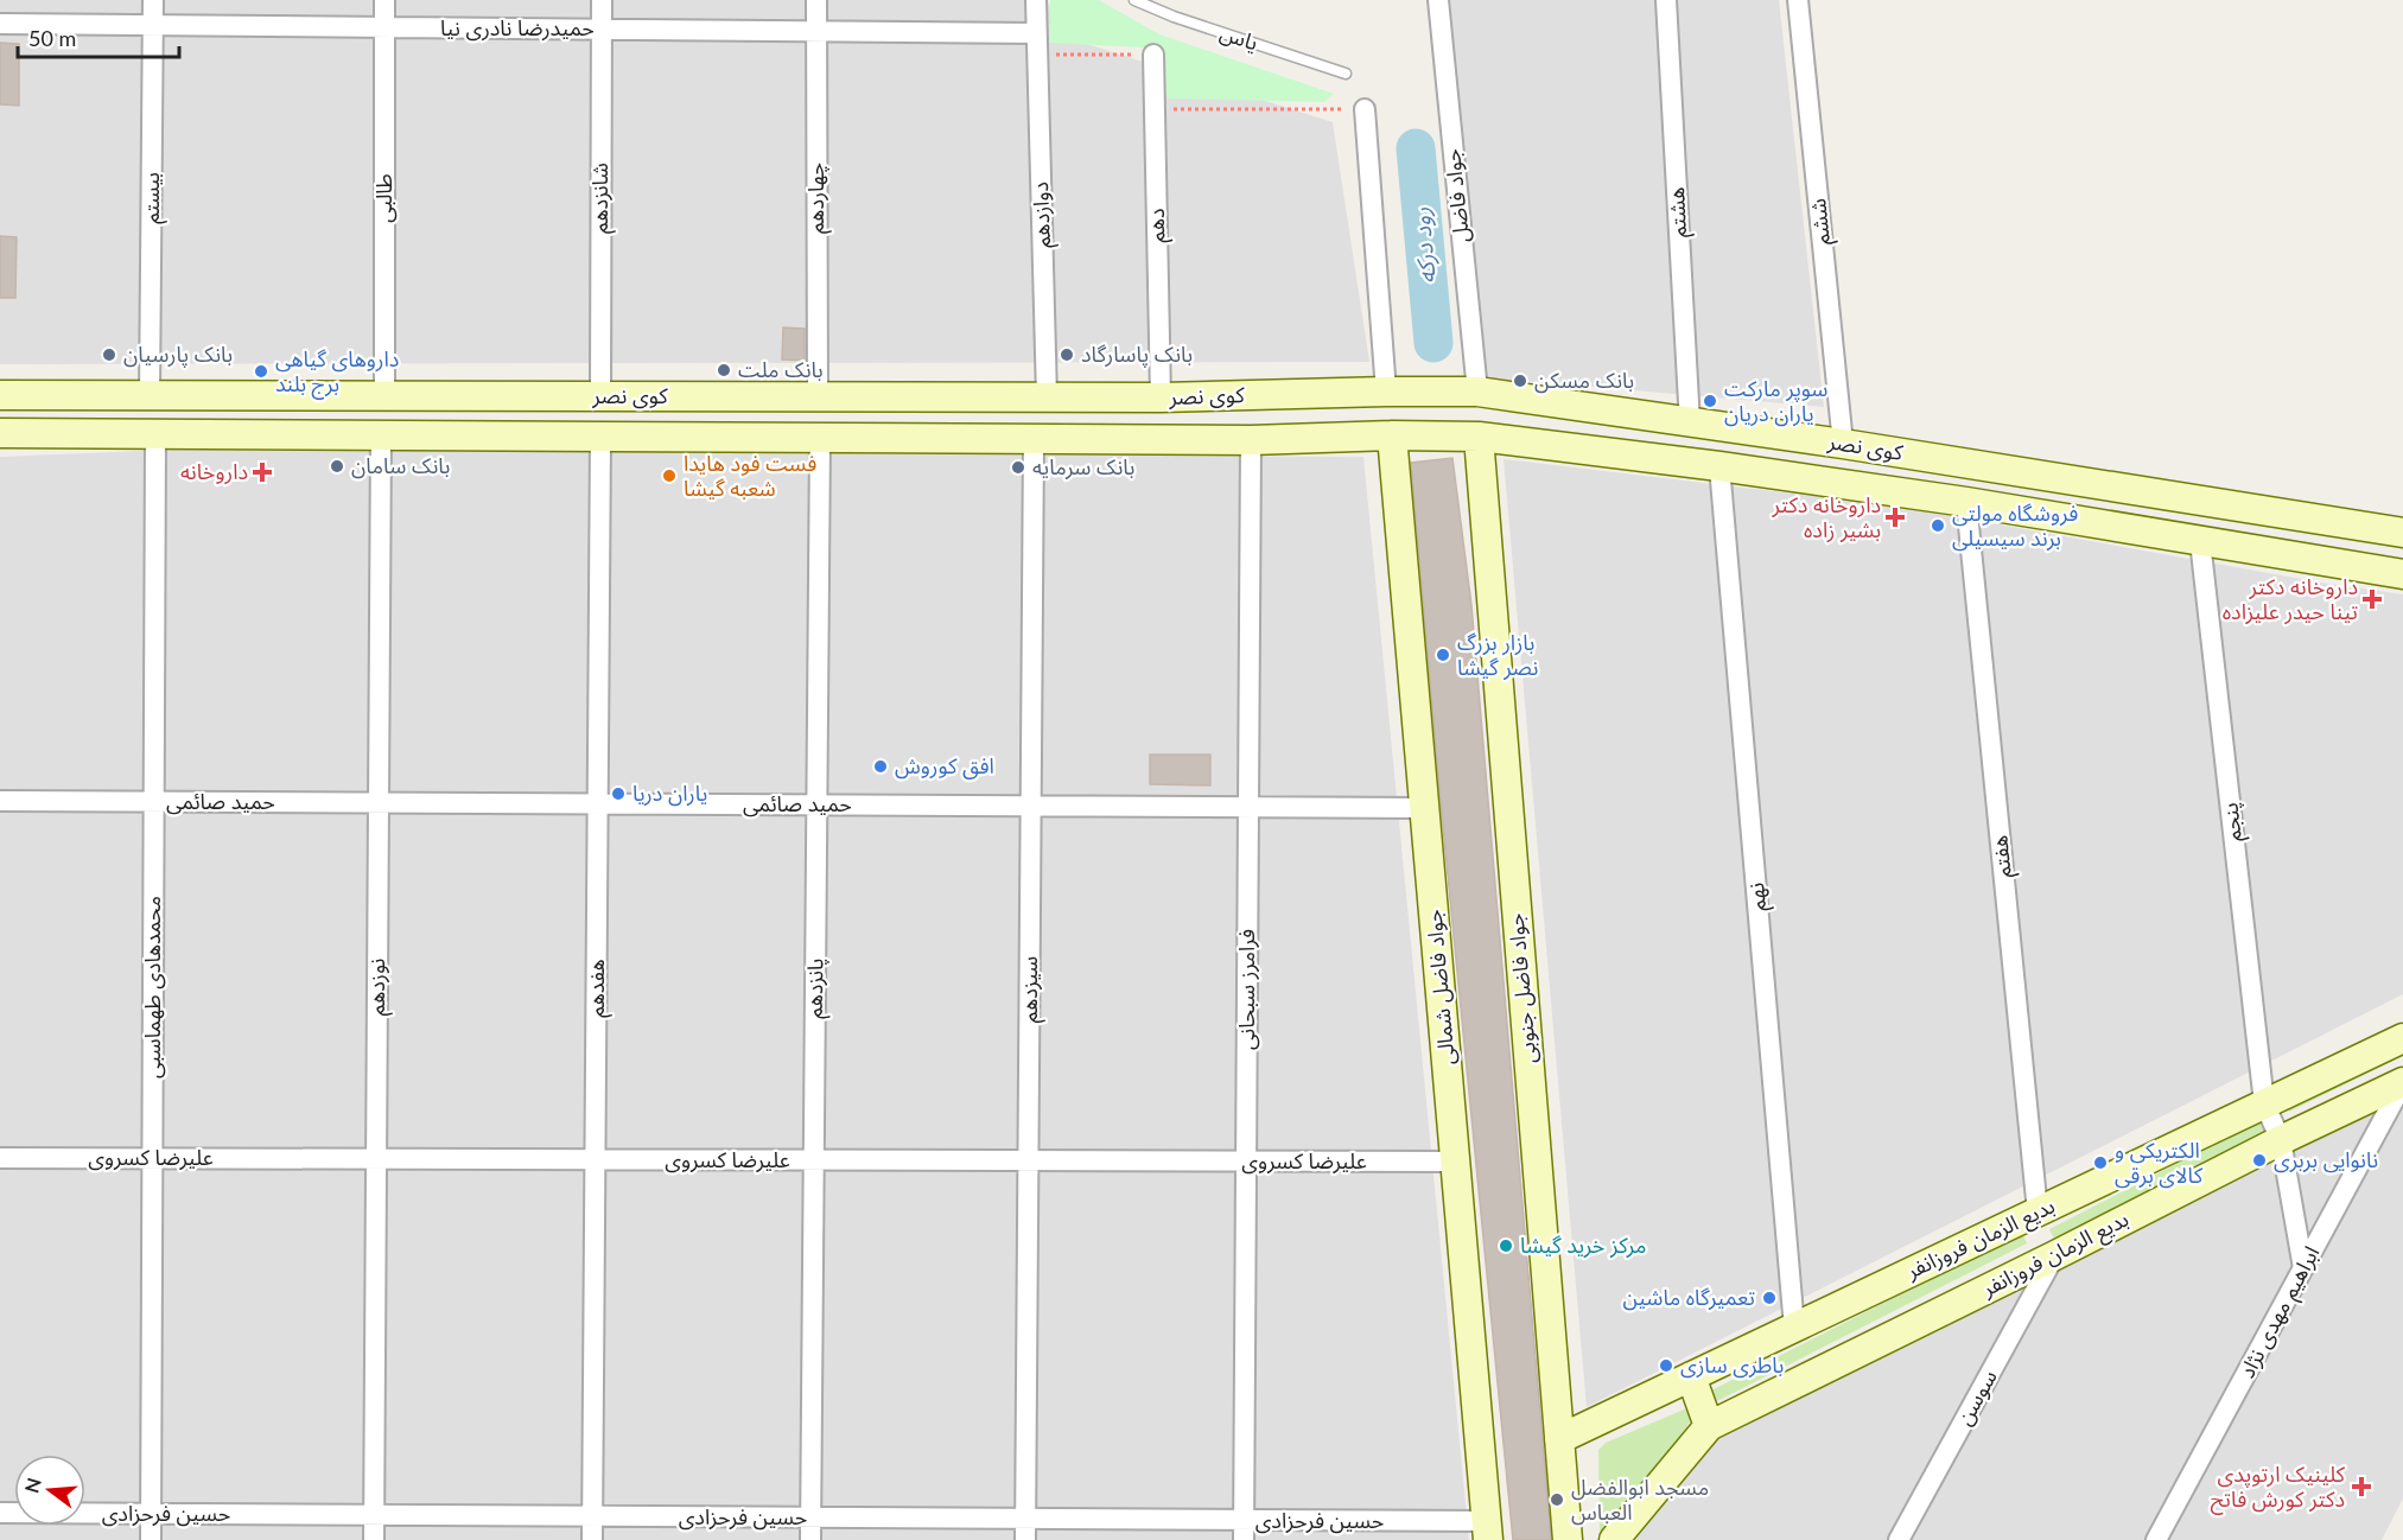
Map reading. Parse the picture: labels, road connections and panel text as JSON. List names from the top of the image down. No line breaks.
{"streets":{"main road":["کوی نصر","جواد فاضل شمالی","جواد فاضل جنوبی","بدیع‌ الزمان فروزانفر","بدیع الزمان فروزانفر"],"street":["حمیدرضا نادری نیا","جواد فاضل","بیستم","طالبی","شانزدهم","چهاردهم","هشتم","دوازدهم","ششم","دهم","حمید صائمی","پنجم","هفتم","نهم","محمدهادی طهماسبی","نوزدهم","هفدهم","پانزدهم","سیزدهم","فرامرز سبحانی","علیرضا کسروی","ابراهیم مهدی نژاد","سوسن","حسین فرحزادی"],"lane":["یاس"]},"crossings":[["حمیدرضا نادری نیا","بیستم"],["حمیدرضا نادری نیا","طالبی"],["حمیدرضا نادری نیا","شانزدهم"],["حمیدرضا نادری نیا","چهاردهم"],["حمیدرضا نادری نیا","دوازدهم"],["جواد فاضل","کوی نصر"],["بیستم","کوی نصر"],["طالبی","کوی نصر"],["شانزدهم","کوی نصر"],["چهاردهم","کوی نصر"],["هشتم","کوی نصر"],["دوازدهم","کوی نصر"],["ششم","کوی نصر"],["دهم","کوی نصر"],["کوی نصر","پنجم"],["کوی نصر","هفتم"],["کوی نصر","نهم"],["کوی نصر","محمدهادی طهماسبی"],["کوی نصر","نوزدهم"],["کوی نصر","جواد فاضل شمالی"],["کوی نصر","هفدهم"],["کوی نصر","پانزدهم"],["کوی نصر","جواد فاضل جنوبی"],["کوی نصر","سیزدهم"],["کوی نصر","فرامرز سبحانی"],["حمید صائمی","محمدهادی طهماسبی"],["حمید صائمی","نوزدهم"],["حمید صائمی","جواد فاضل شمالی"],["حمید صائمی","هفدهم"],["حمید صائمی","پانزدهم"],["حمید صائمی","سیزدهم"],["حمید صائمی","فرامرز سبحانی"],["پنجم","بدیع‌ الزمان فروزانفر"],["پنجم","بدیع الزمان فروزانفر"],["پنجم","ابراهیم مهدی نژاد"],["هفتم","بدیع‌ الزمان فروزانفر"],["نهم","بدیع‌ الزمان فروزانفر"],["محمدهادی طهماسبی","علیرضا کسروی"],["محمدهادی طهماسبی","حسین فرحزادی"],["نوزدهم","علیرضا کسروی"],["نوزدهم","حسین فرحزادی"],["جواد فاضل شمالی","علیرضا کسروی"],["جواد فاضل شمالی","حسین فرحزادی"],["هفدهم","علیرضا کسروی"],["هفدهم","حسین فرحزادی"],["پانزدهم","علیرضا کسروی"],["پانزدهم","حسین فرحزادی"],["جواد فاضل جنوبی","بدیع‌ الزمان فروزانفر"],["سیزدهم","علیرضا کسروی"],["سیزدهم","حسین فرحزادی"],["فرامرز سبحانی","علیرضا کسروی"],["فرامرز سبحانی","حسین فرحزادی"],["بدیع الزمان فروزانفر","ابراهیم مهدی نژاد"],["بدیع الزمان فروزانفر","سوسن"]],"water":["رود درکه"],"places":{"other":["بانک پارسیان","بانک پاسارگاد","بانک ملت","داروهای گیاهی برج بلند","بانک مسکن","سوپر مارکت یاران دریان","بانک سامان","بانک سرمایه","فست فود هایدا شعبه گیشا","فروشگاه مولتی برند سیسیلی","بازار بزرگ نصر گیشا","افق کوروش","یاران دریا","نانوایی بربری","الکتریکی و کالای برقی","مرکز خرید گیشا","تعمیرگاه ماشین","باطری سازی","مسجد ابوالفضل العباس"],"health":["داروخانه","داروخانه دکتر بشیر زاده","داروخانه دکتر تینا حیدر علیزاده","کلینیک ارتوپدی دکتر کورش فاتح"]},"scale_bar":"50 m","north":"left"}
